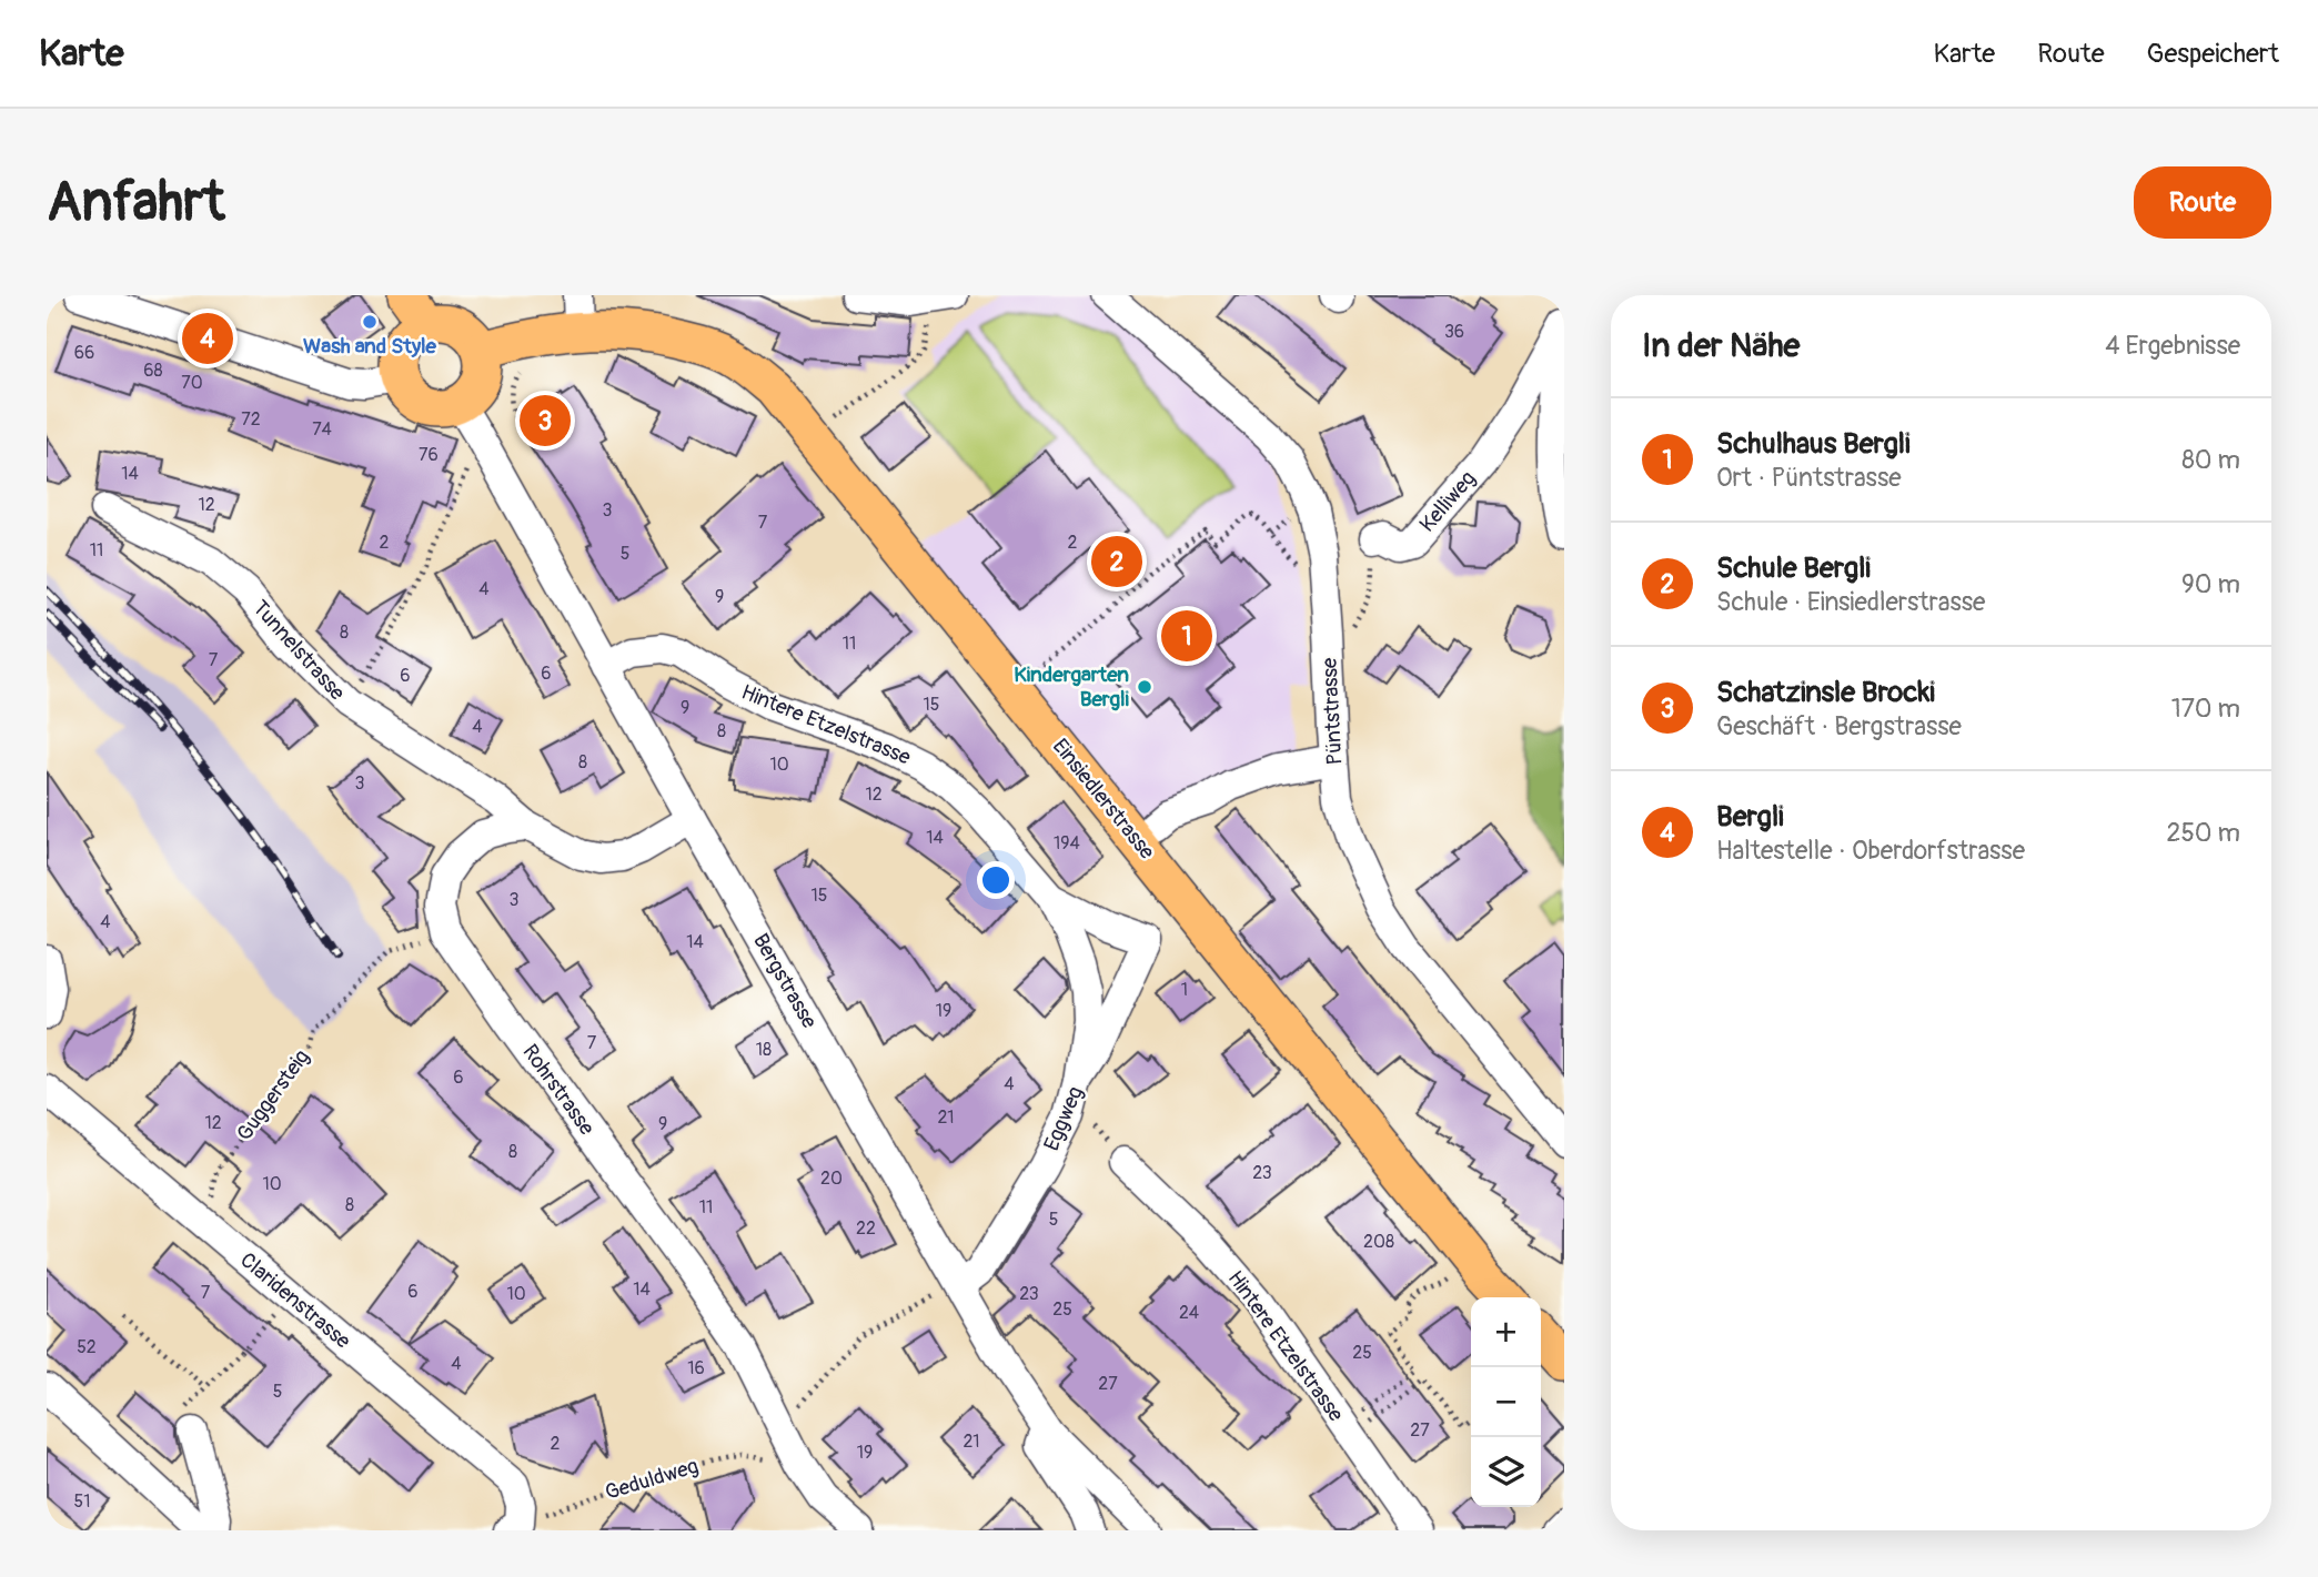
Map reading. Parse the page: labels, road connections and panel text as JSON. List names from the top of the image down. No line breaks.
{"streets":{"main road":["Einsiedlerstrasse"],"street":["Kelliweg","Tunnelstrasse","Püntstrasse","Hintere Etzelstrasse","Bergstrasse","Rohrstrasse","Eggweg","Claridenstrasse"],"path":["Guggersteig","Geduldweg"]},"crossings":[["Tunnelstrasse","Rohrstrasse"],["Hintere Etzelstrasse","Bergstrasse"],["Hintere Etzelstrasse","Eggweg"],["Einsiedlerstrasse","Bergstrasse"],["Bergstrasse","Eggweg"],["Rohrstrasse","Guggersteig"],["Rohrstrasse","Geduldweg"],["Guggersteig","Claridenstrasse"],["Claridenstrasse","Geduldweg"]],"places":["Wash and Style","Kindergarten Bergli"],"house_numbers":["36","66","68","70","72","74","76","14","12","3","7","2","2","11","5","4","9","8","11","7","6","6","15","9","4","8","8","10","3","12","14","194","15","3","4","14","1","19","7","18","6","4","21","12","9","8","23","20","10","8","11","5","22","208","14","6","7","10","23","25","24","52","25","4","16","27","5","27","21","2","19","51"],"page":{"header":"Karte","nav":["Karte","Route","Gespeichert"],"buttons":"Route","title":"Anfahrt","heading":["In der Nähe","4 Ergebnisse"],"pins":["4","3","2","1"],"list":[{"mark":"1","name":"Schulhaus Bergli","note":"Ort · Püntstrasse","value":"80 m"},{"mark":"2","name":"Schule Bergli","note":"Schule · Einsiedlerstrasse","value":"90 m"},{"mark":"3","name":"Schatzinsle Brocki","note":"Geschäft · Bergstrasse","value":"170 m"},{"mark":"4","name":"Bergli","note":"Haltestelle · Oberdorfstrasse","value":"250 m"}],"map_buttons":["+","−"]}}
